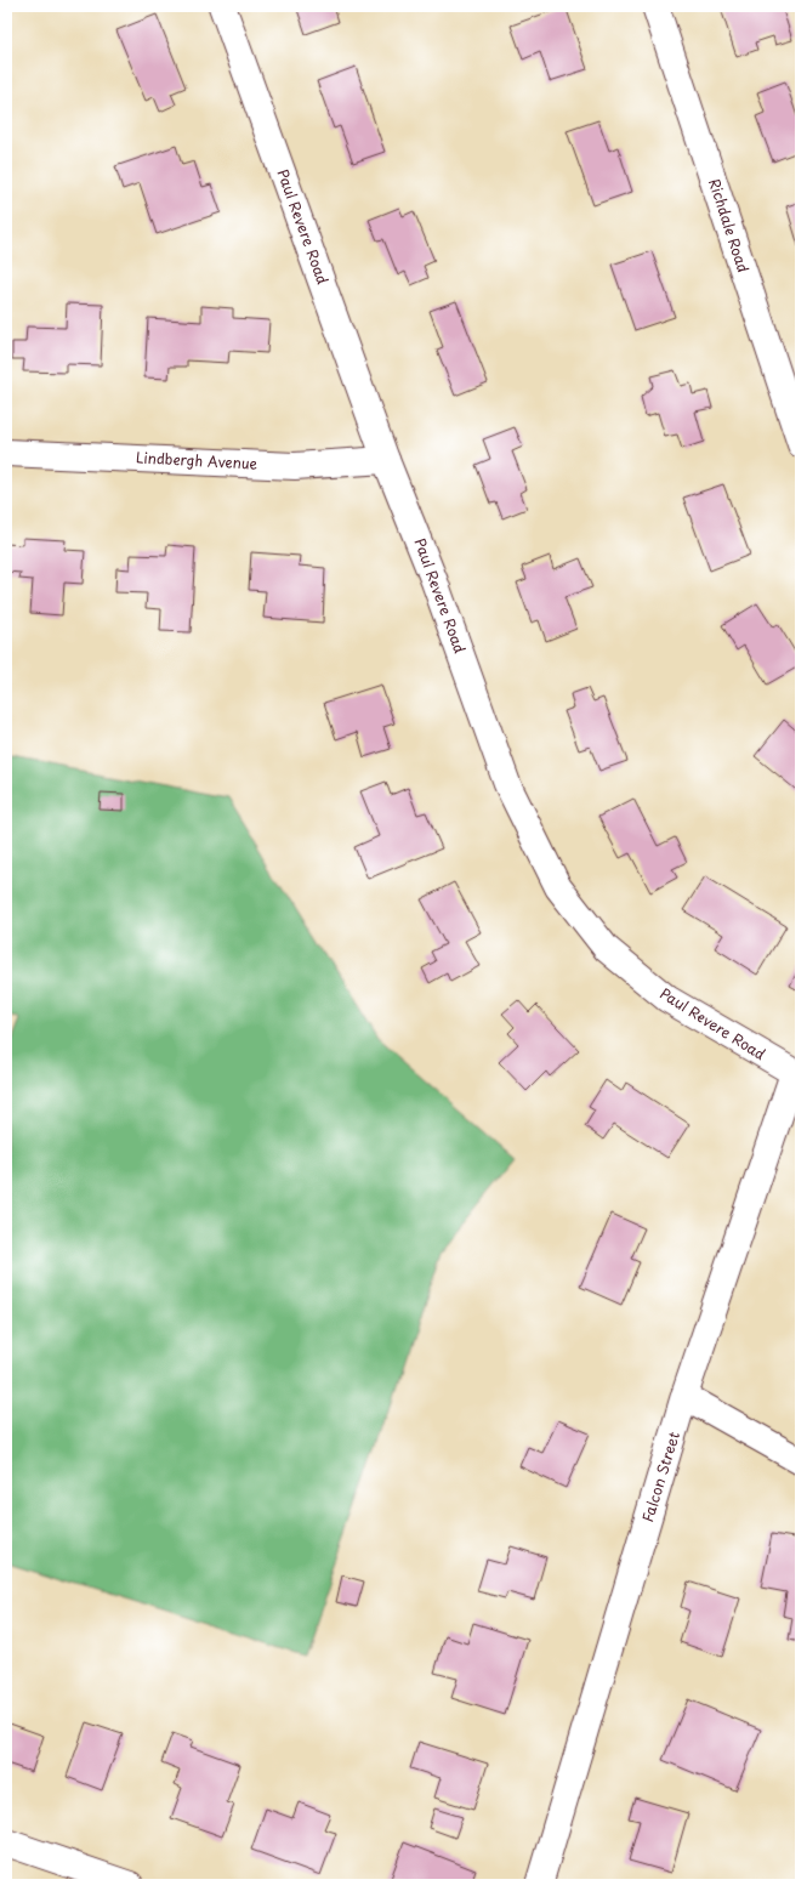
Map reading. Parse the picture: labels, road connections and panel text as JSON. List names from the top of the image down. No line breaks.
{"streets":{"street":["Richdale Road","Paul Revere Road","Lindbergh Avenue","Falcon Street"]},"crossings":[["Paul Revere Road","Lindbergh Avenue"],["Paul Revere Road","Falcon Street"]]}
